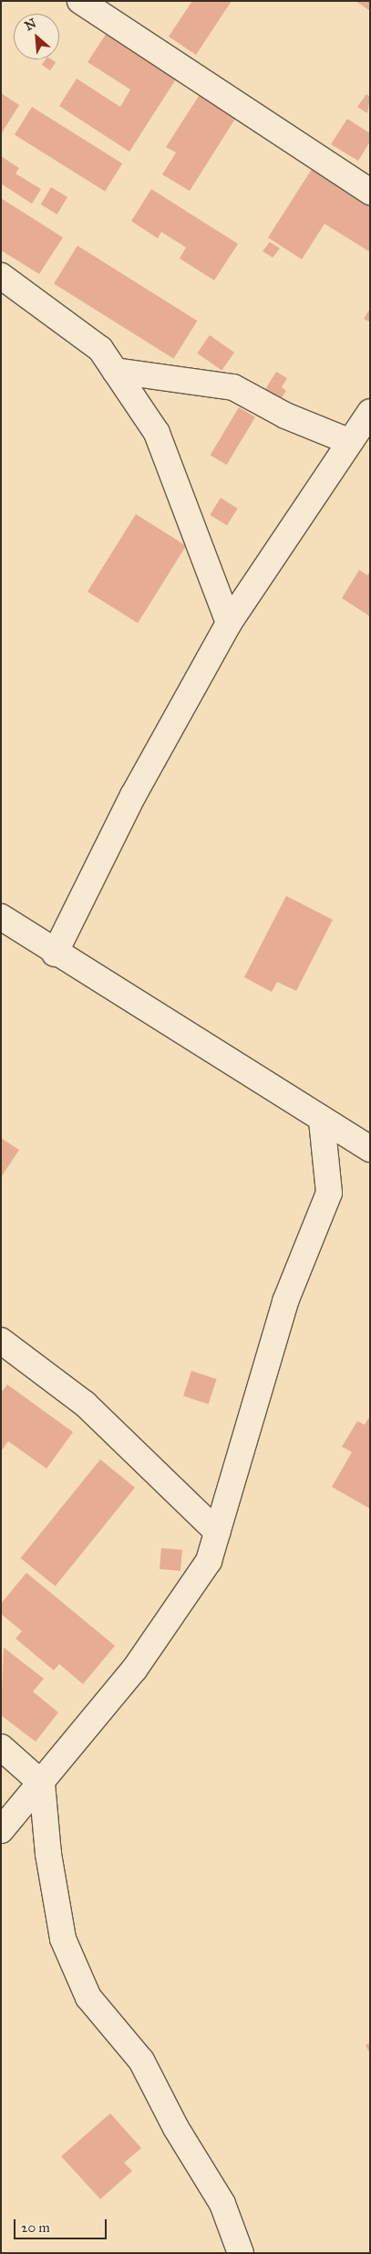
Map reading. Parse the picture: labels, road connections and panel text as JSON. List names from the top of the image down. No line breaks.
{"scale_bar":"20 m","north":"top left"}
